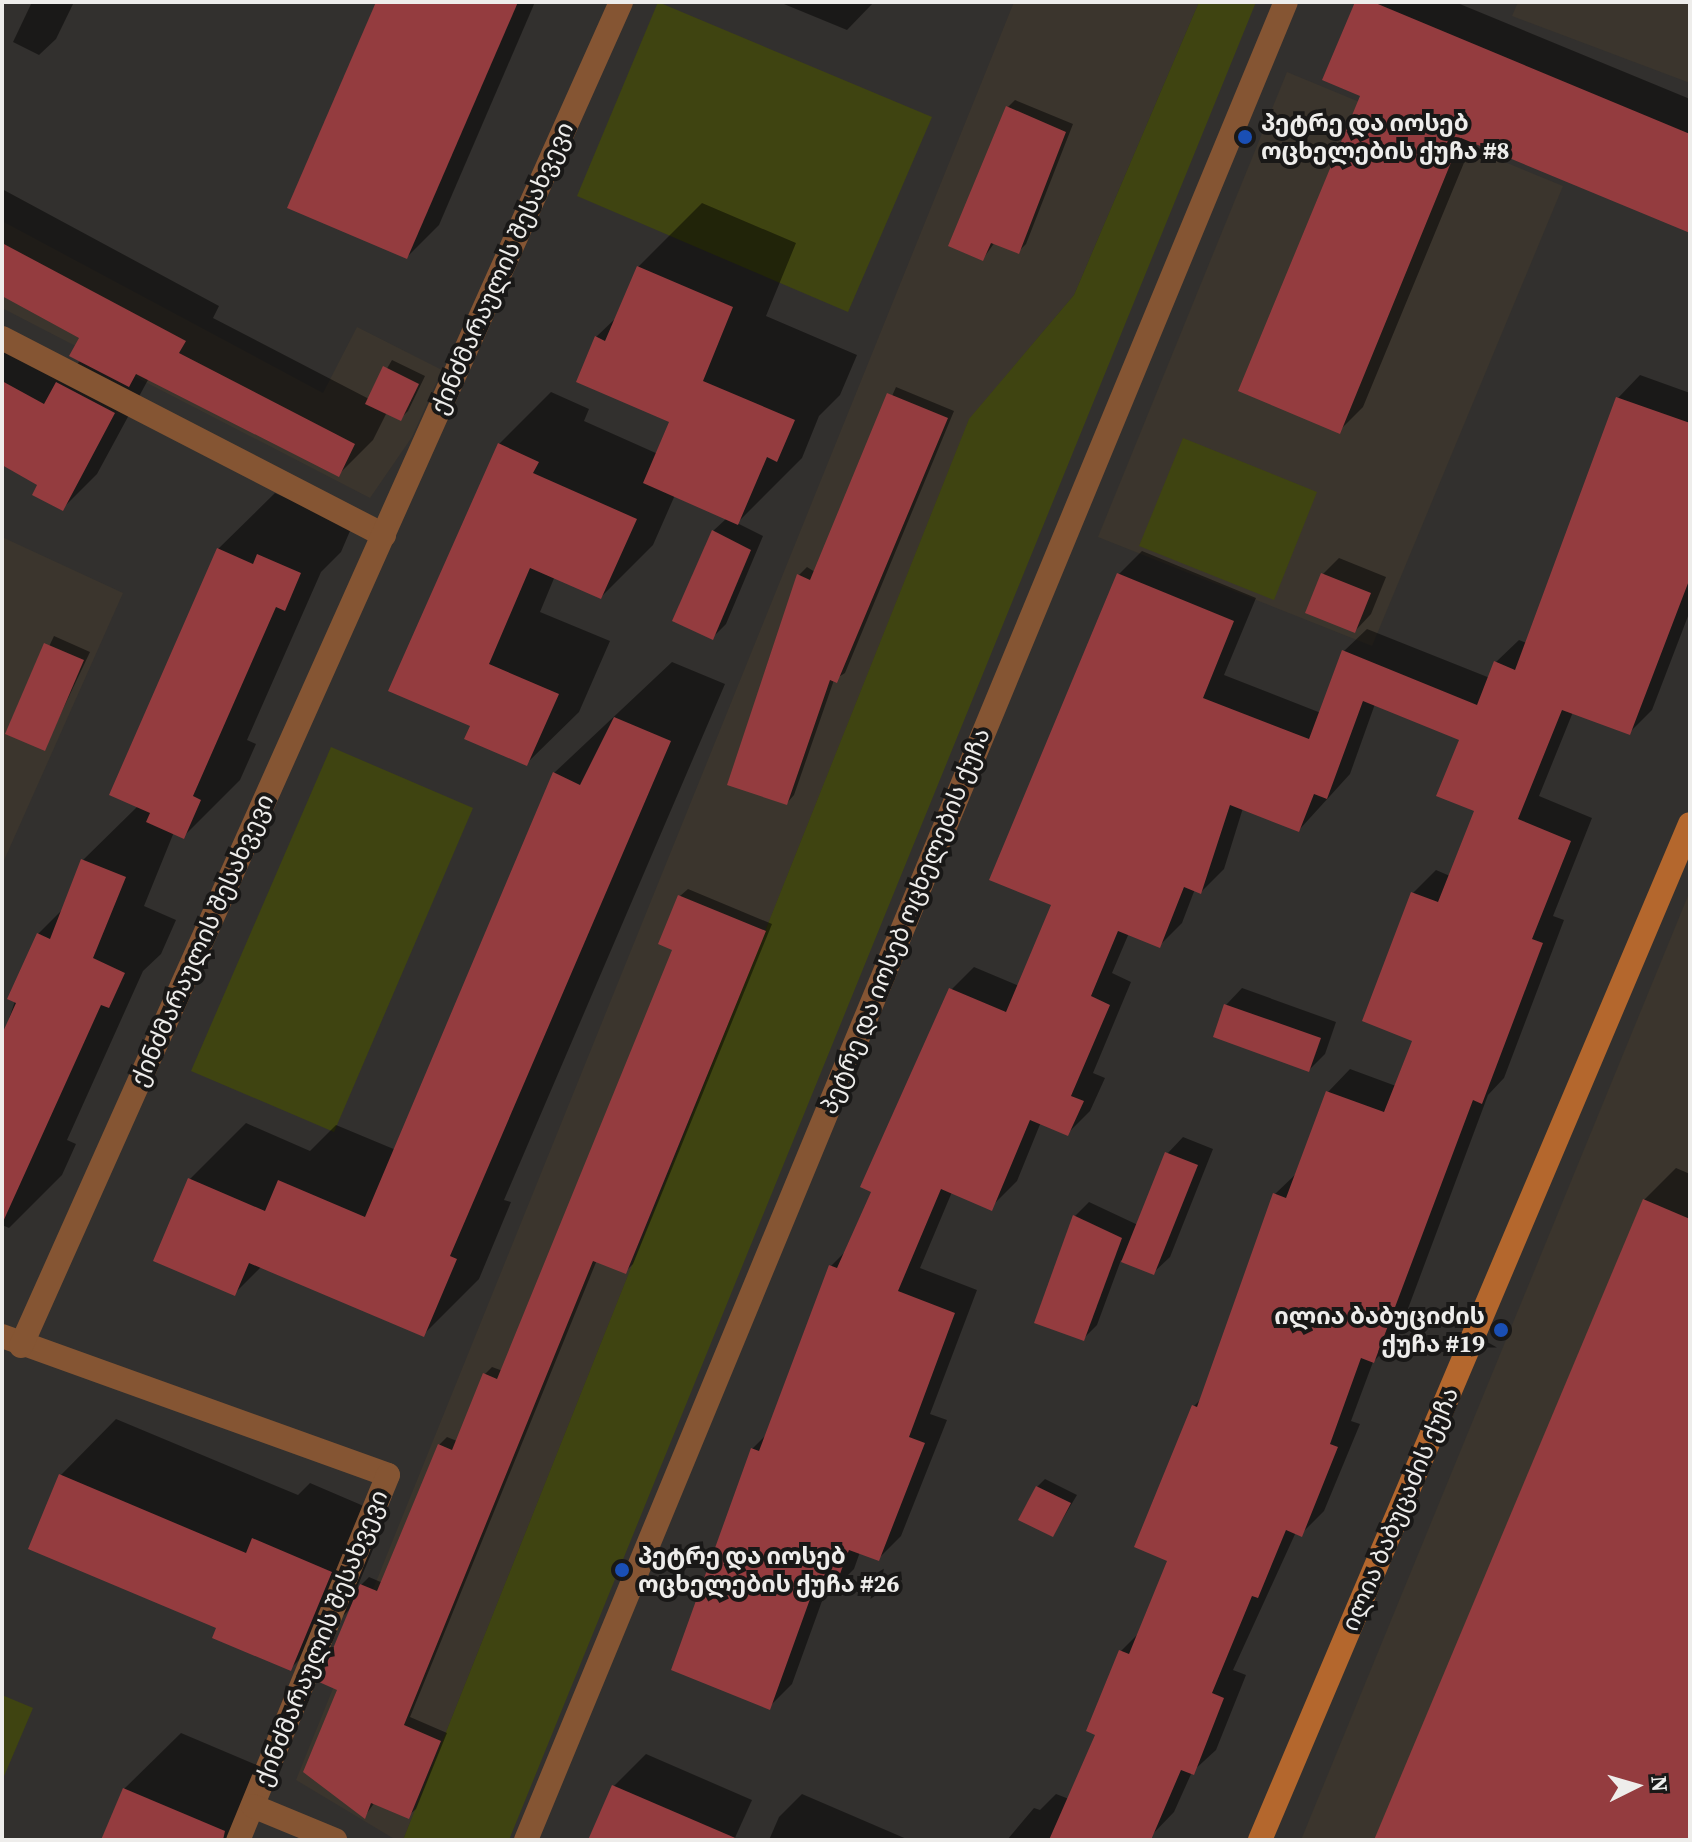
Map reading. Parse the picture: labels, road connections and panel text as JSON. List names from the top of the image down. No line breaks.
{"streets":{"street":["ქინძმარაულის შესახვევი","პეტრე და იოსებ ოცხელების ქუჩა","ილია ბაბუცაძის ქუჩა"]},"places":["პეტრე და იოსებ ოცხელების ქუჩა #8","ილია ბაბუციძის ქუჩა #19","პეტრე და იოსებ ოცხელების ქუჩა #26"],"north":"right"}
